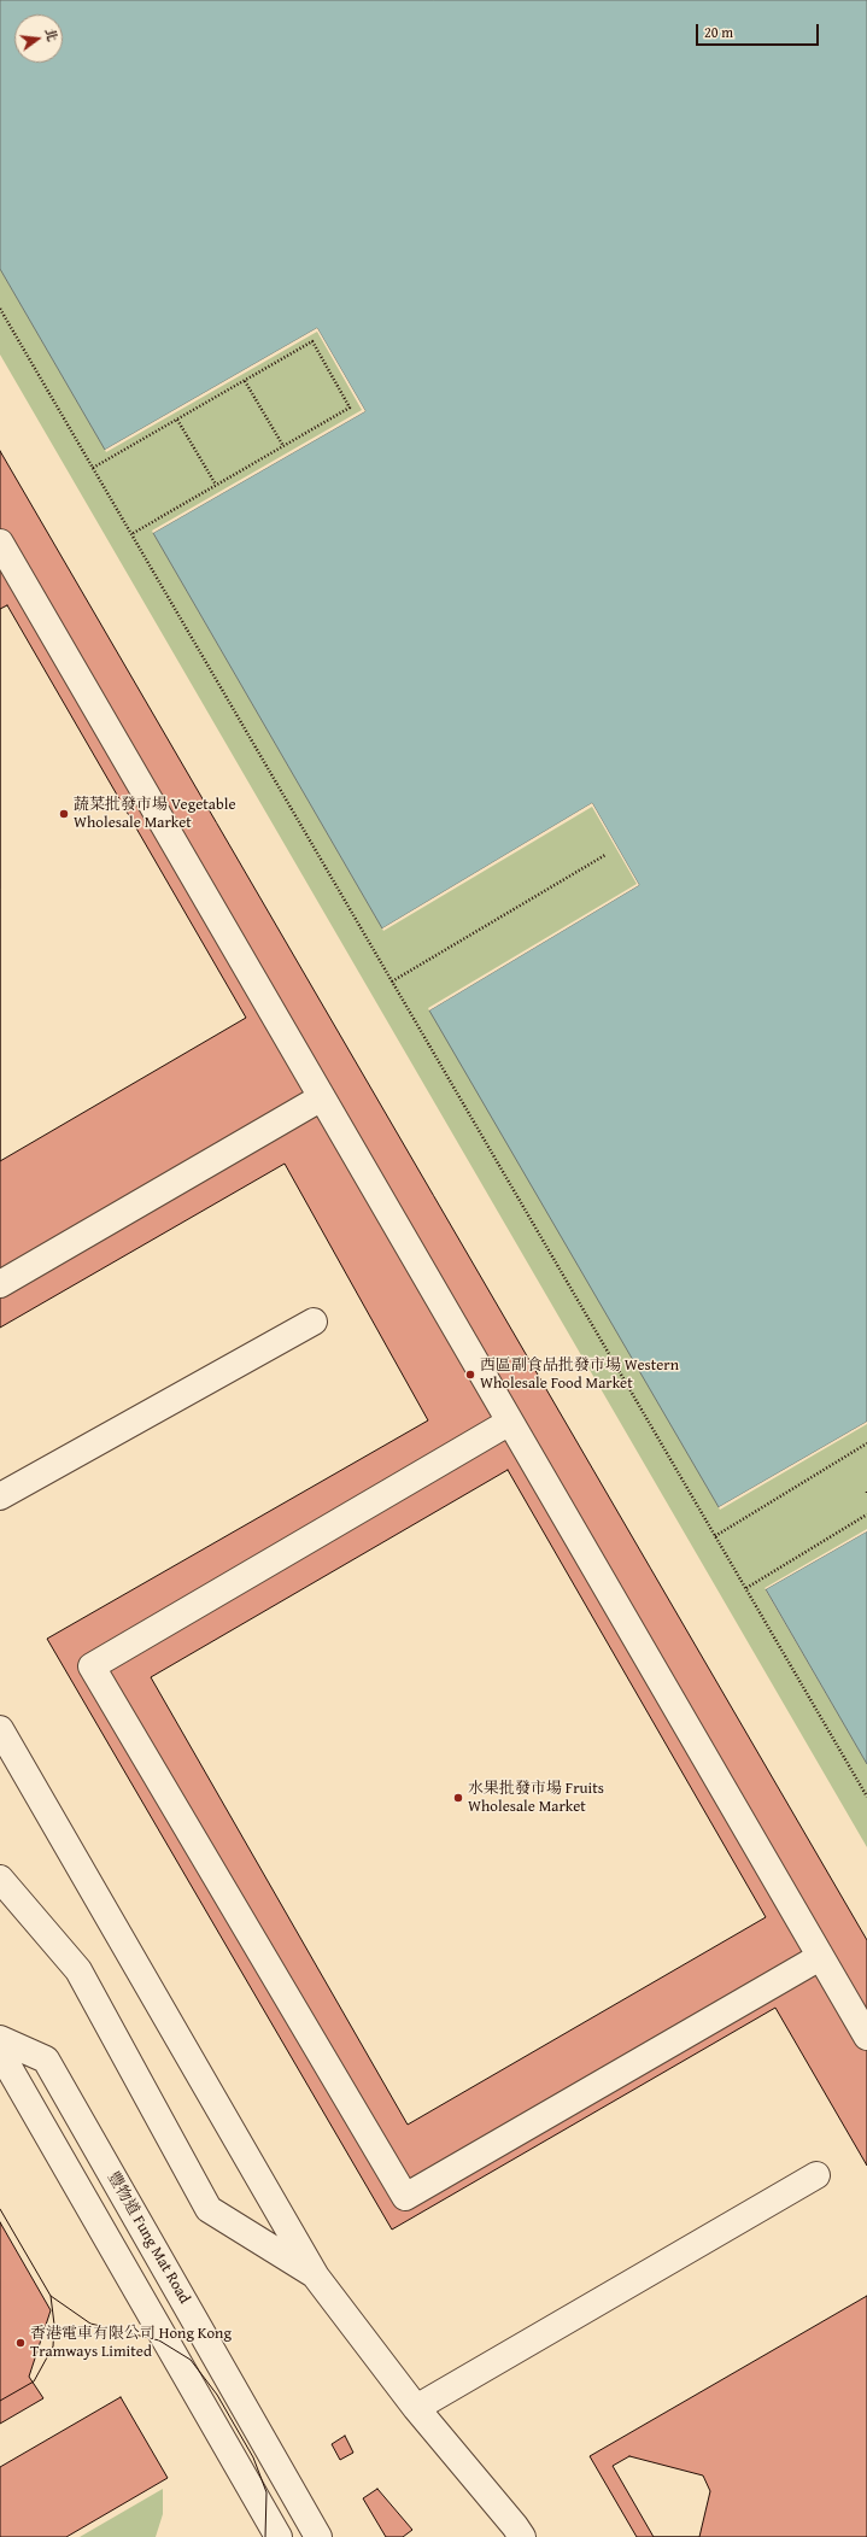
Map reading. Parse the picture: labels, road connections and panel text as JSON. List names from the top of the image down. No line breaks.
{"streets":{"street":["豐物道 Fung Mat Road"]},"places":["蔬菜批發市場 Vegetable Wholesale Market","西區副食品批發市場 Western Wholesale Food Market","水果批發市場 Fruits Wholesale Market","香港電車有限公司 Hong Kong Tramways Limited"],"scale_bar":"20 m","north":"right"}
